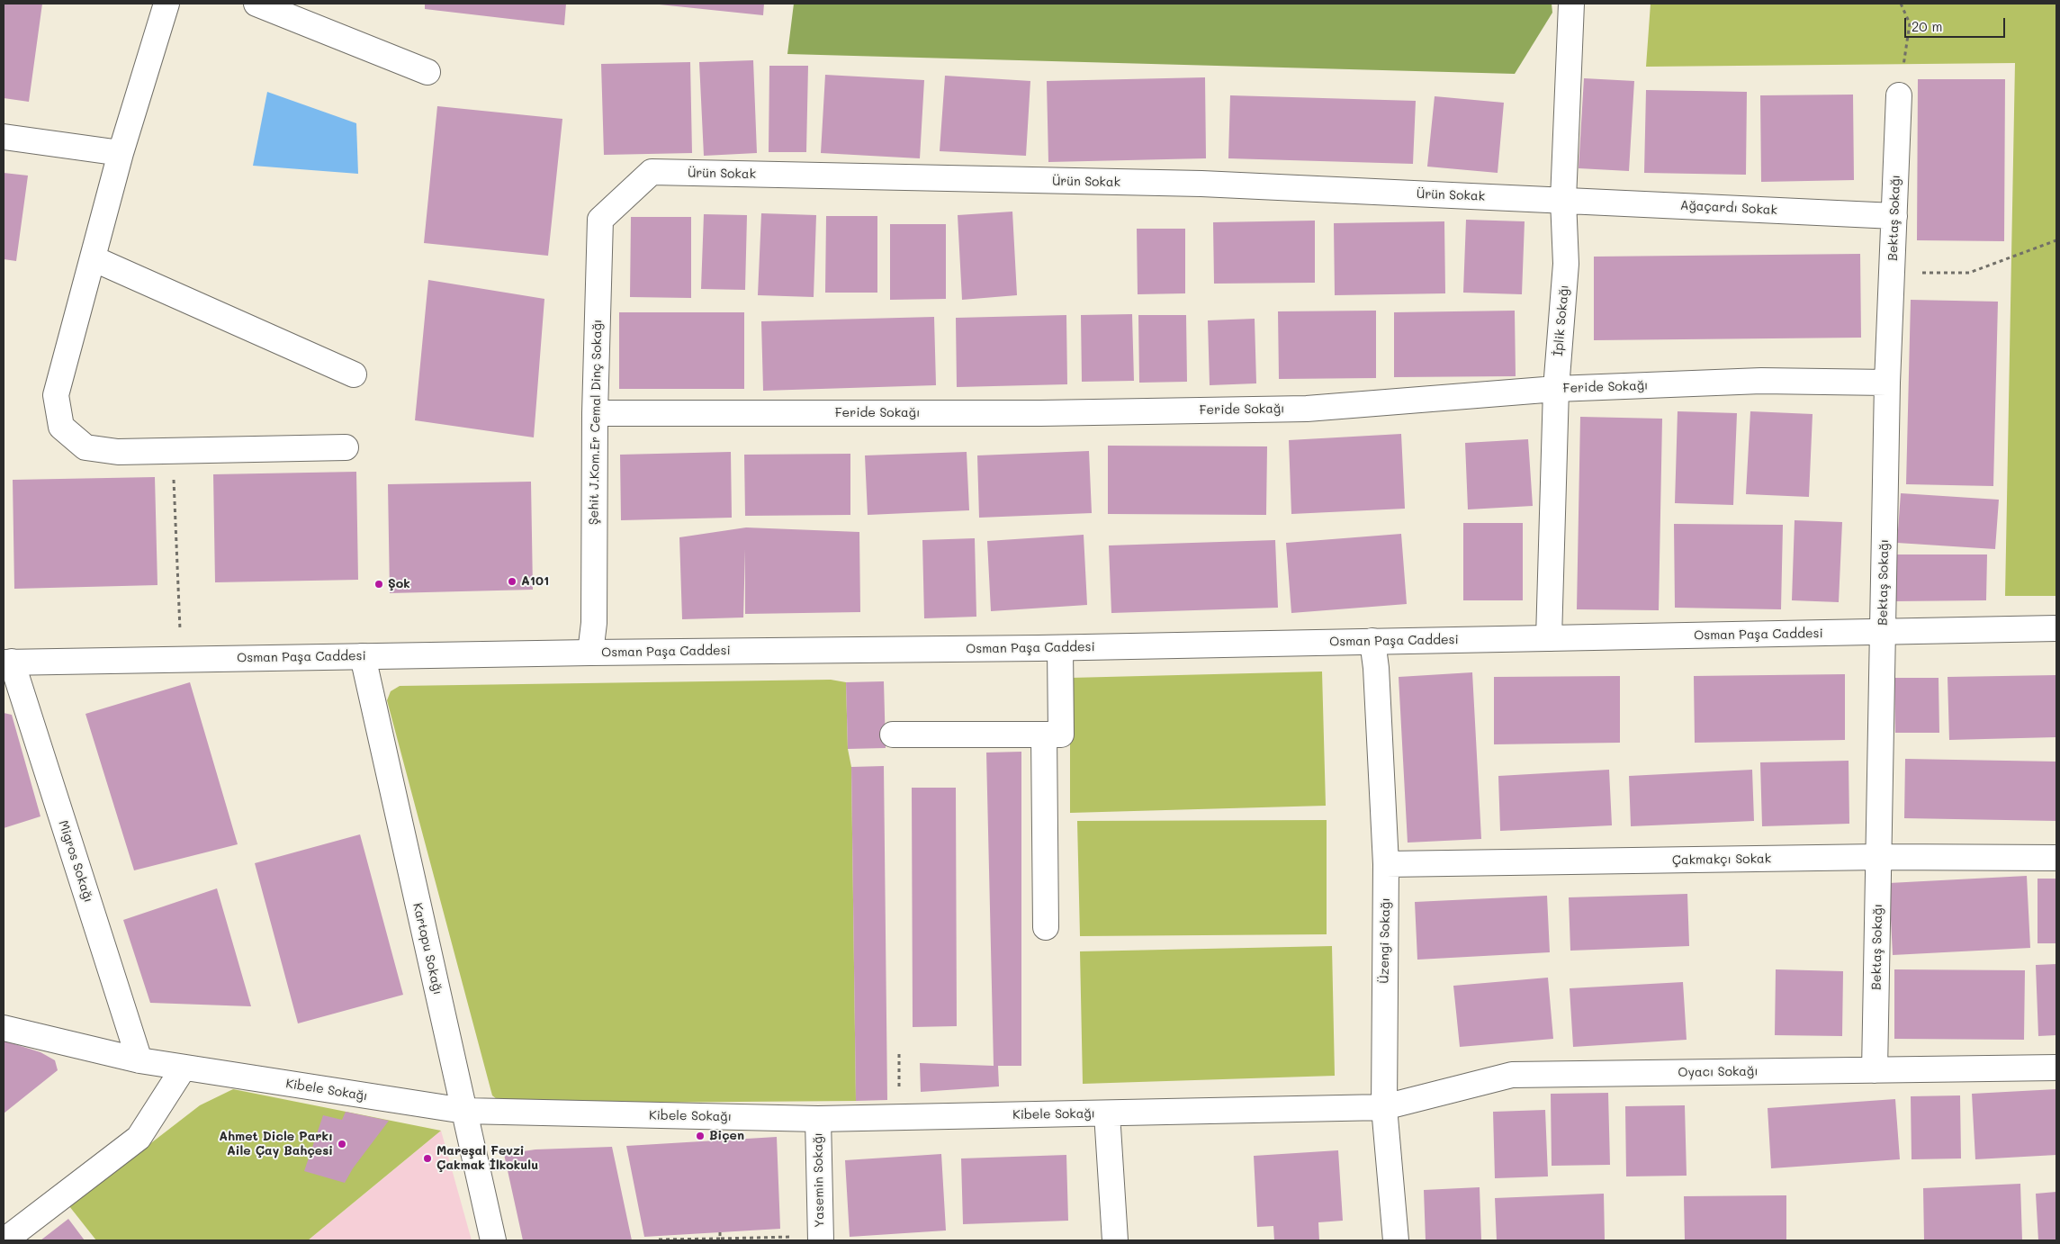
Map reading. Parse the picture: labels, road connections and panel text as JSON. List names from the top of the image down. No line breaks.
{"streets":{"street":["Ürün Sokak","Ağaçardı Sokak","Bektaş Sokağı","İplik Sokağı","Feride Sokağı","Şehit J.Kom.Er Cemal Dinç Sokağı","Osman Paşa Caddesi","Çakmakçı Sokak","Migros Sokağı","Üzengi Sokağı","Kartopu Sokağı","Oyacı Sokağı","Kibele Sokağı","Yasemin Sokağı"]},"crossings":[["Ürün Sokak","Ağaçardı Sokak"],["Ürün Sokak","İplik Sokağı"],["Ürün Sokak","Şehit J.Kom.Er Cemal Dinç Sokağı"],["Ağaçardı Sokak","Bektaş Sokağı"],["Ağaçardı Sokak","İplik Sokağı"],["Bektaş Sokağı","Feride Sokağı"],["Bektaş Sokağı","Osman Paşa Caddesi"],["Bektaş Sokağı","Çakmakçı Sokak"],["Bektaş Sokağı","Oyacı Sokağı"],["İplik Sokağı","Feride Sokağı"],["İplik Sokağı","Osman Paşa Caddesi"],["Feride Sokağı","Şehit J.Kom.Er Cemal Dinç Sokağı"],["Şehit J.Kom.Er Cemal Dinç Sokağı","Osman Paşa Caddesi"],["Osman Paşa Caddesi","Migros Sokağı"],["Osman Paşa Caddesi","Üzengi Sokağı"],["Osman Paşa Caddesi","Kartopu Sokağı"],["Çakmakçı Sokak","Üzengi Sokağı"],["Migros Sokağı","Kibele Sokağı"],["Üzengi Sokağı","Oyacı Sokağı"],["Üzengi Sokağı","Kibele Sokağı"],["Kartopu Sokağı","Kibele Sokağı"],["Oyacı Sokağı","Kibele Sokağı"],["Kibele Sokağı","Yasemin Sokağı"]],"places":["A101","Şok","Biçen","Ahmet Dicle Parkı Aile Çay Bahçesi","Mareşal Fevzi Çakmak İlkokulu"],"scale_bar":"20 m"}
